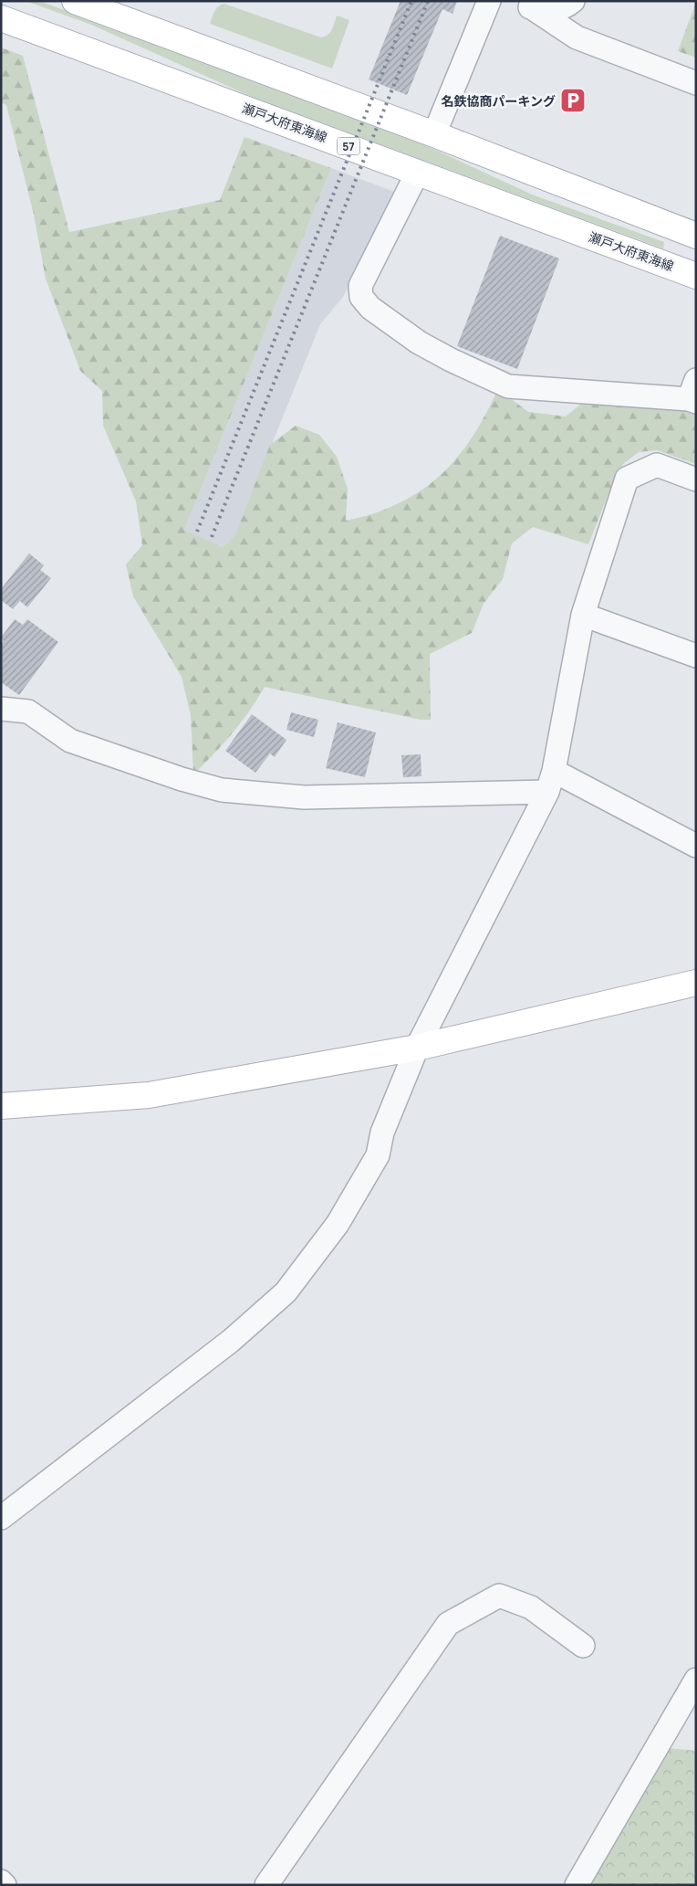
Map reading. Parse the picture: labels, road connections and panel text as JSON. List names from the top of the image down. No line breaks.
{"streets":{"main road":["瀬戸大府東海線","57"]},"places":{"parking":["名鉄協商パーキング"]}}
